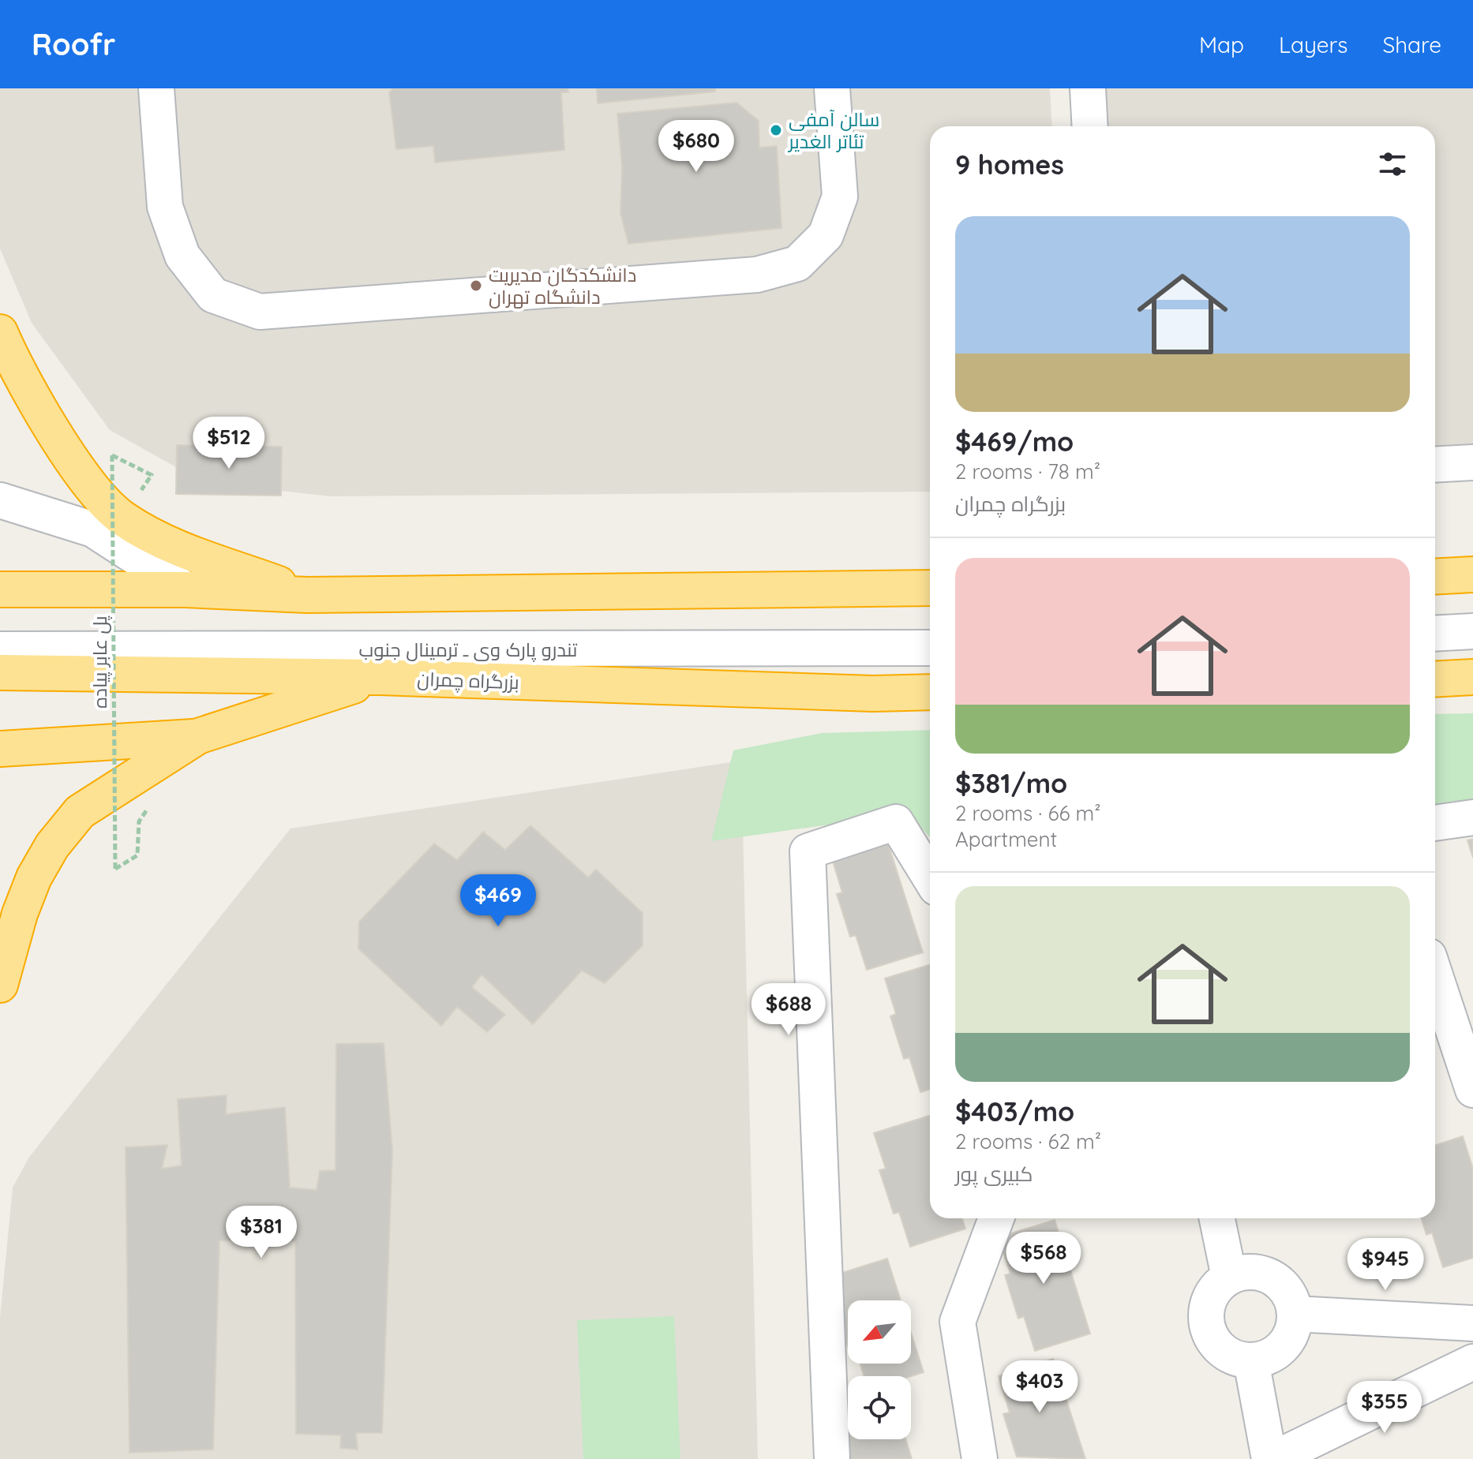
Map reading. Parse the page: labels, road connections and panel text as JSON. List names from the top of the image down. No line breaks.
{"streets":{"highway":["بزرگراه چمران"],"street":["تندرو پارک وی ـ ترمینال جنوب"],"path":["پل عابر پیاده"]},"places":["سالن آمفی تئاتر الغدير","دانشکدگان مدیریت دانشگاه تهران"],"north":"bottom left","page":{"header":"Roofr","nav":["Map","Layers","Share"],"price":["$680","$512","$469","$688","$381","$568","$945","$403","$355"],"heading":"9 homes","list":[{"name":"$469/mo","note":"2 rooms · 78 m² · بزرگراه چمران"},{"name":"$381/mo","note":"2 rooms · 66 m² · Apartment"},{"name":"$403/mo","note":"2 rooms · 62 m² · کبیری پور"}]}}
